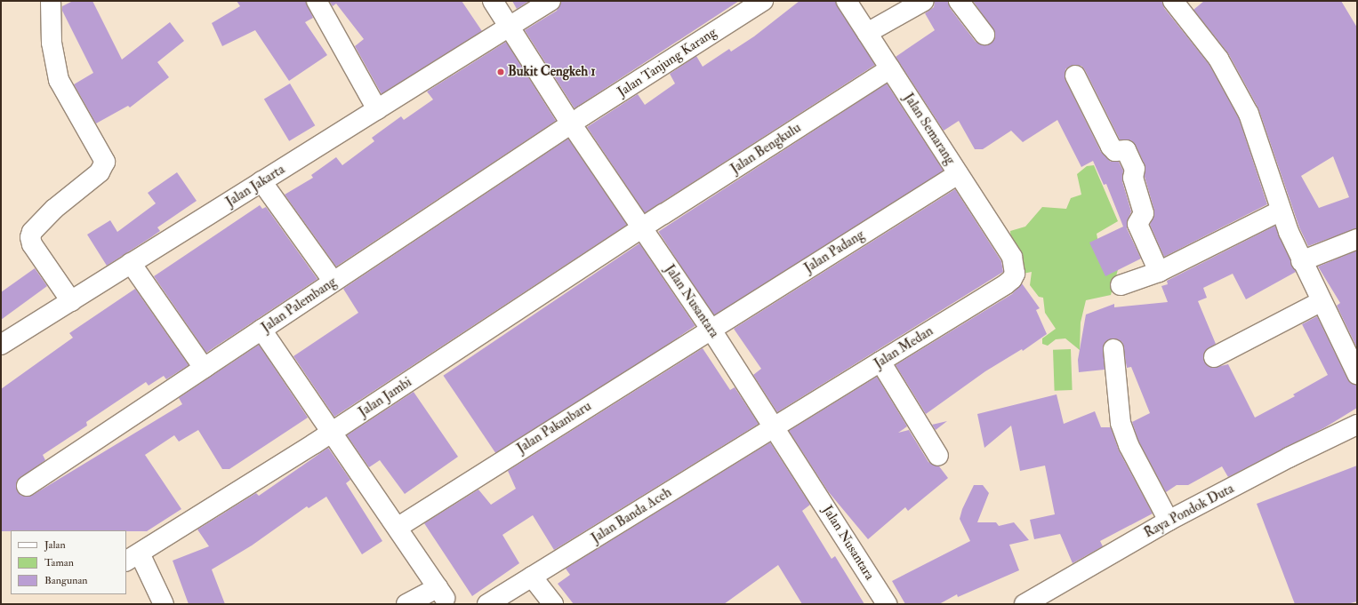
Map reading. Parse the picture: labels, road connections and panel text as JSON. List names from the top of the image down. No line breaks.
{"streets":{"street":["Jalan Tanjung Karang","Jalan Semarang","Jalan Bengkulu","Jalan Jakarta","Jalan Padang","Jalan Nusantara","Jalan Palembang","Jalan Medan","Jalan Jambi","Jalan Pakanbaru","Raya Pondok Duta","Jalan Banda Aceh"]},"crossings":[["Jalan Tanjung Karang","Jalan Nusantara"],["Jalan Tanjung Karang","Jalan Palembang"],["Jalan Semarang","Jalan Bengkulu"],["Jalan Semarang","Jalan Padang"],["Jalan Semarang","Jalan Medan"],["Jalan Bengkulu","Jalan Nusantara"],["Jalan Bengkulu","Jalan Jambi"],["Jalan Jakarta","Jalan Nusantara"],["Jalan Padang","Jalan Nusantara"],["Jalan Padang","Jalan Pakanbaru"],["Jalan Nusantara","Jalan Palembang"],["Jalan Nusantara","Jalan Medan"],["Jalan Nusantara","Jalan Jambi"],["Jalan Nusantara","Jalan Pakanbaru"],["Jalan Nusantara","Jalan Banda Aceh"],["Jalan Medan","Jalan Banda Aceh"]],"places":["Bukit Cengkeh 1"],"legend":["Jalan","Taman","Bangunan"]}
